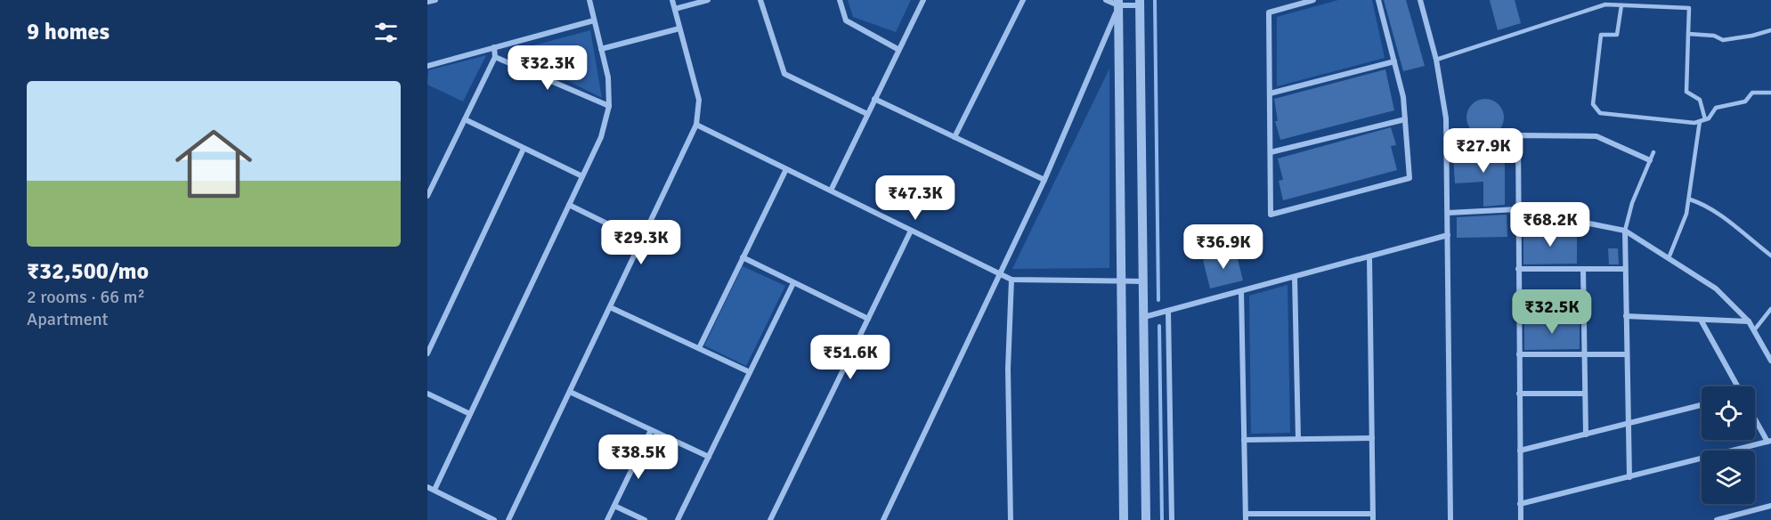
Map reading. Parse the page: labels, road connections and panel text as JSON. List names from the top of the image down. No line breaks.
{"page":{"heading":"9 homes","price":["₹32.3K","₹27.9K","₹47.3K","₹68.2K","₹29.3K","₹36.9K","₹32.5K","₹51.6K","₹38.5K"],"list":[{"name":"₹32,500/mo","note":"2 rooms · 66 m² · Apartment"}]}}
